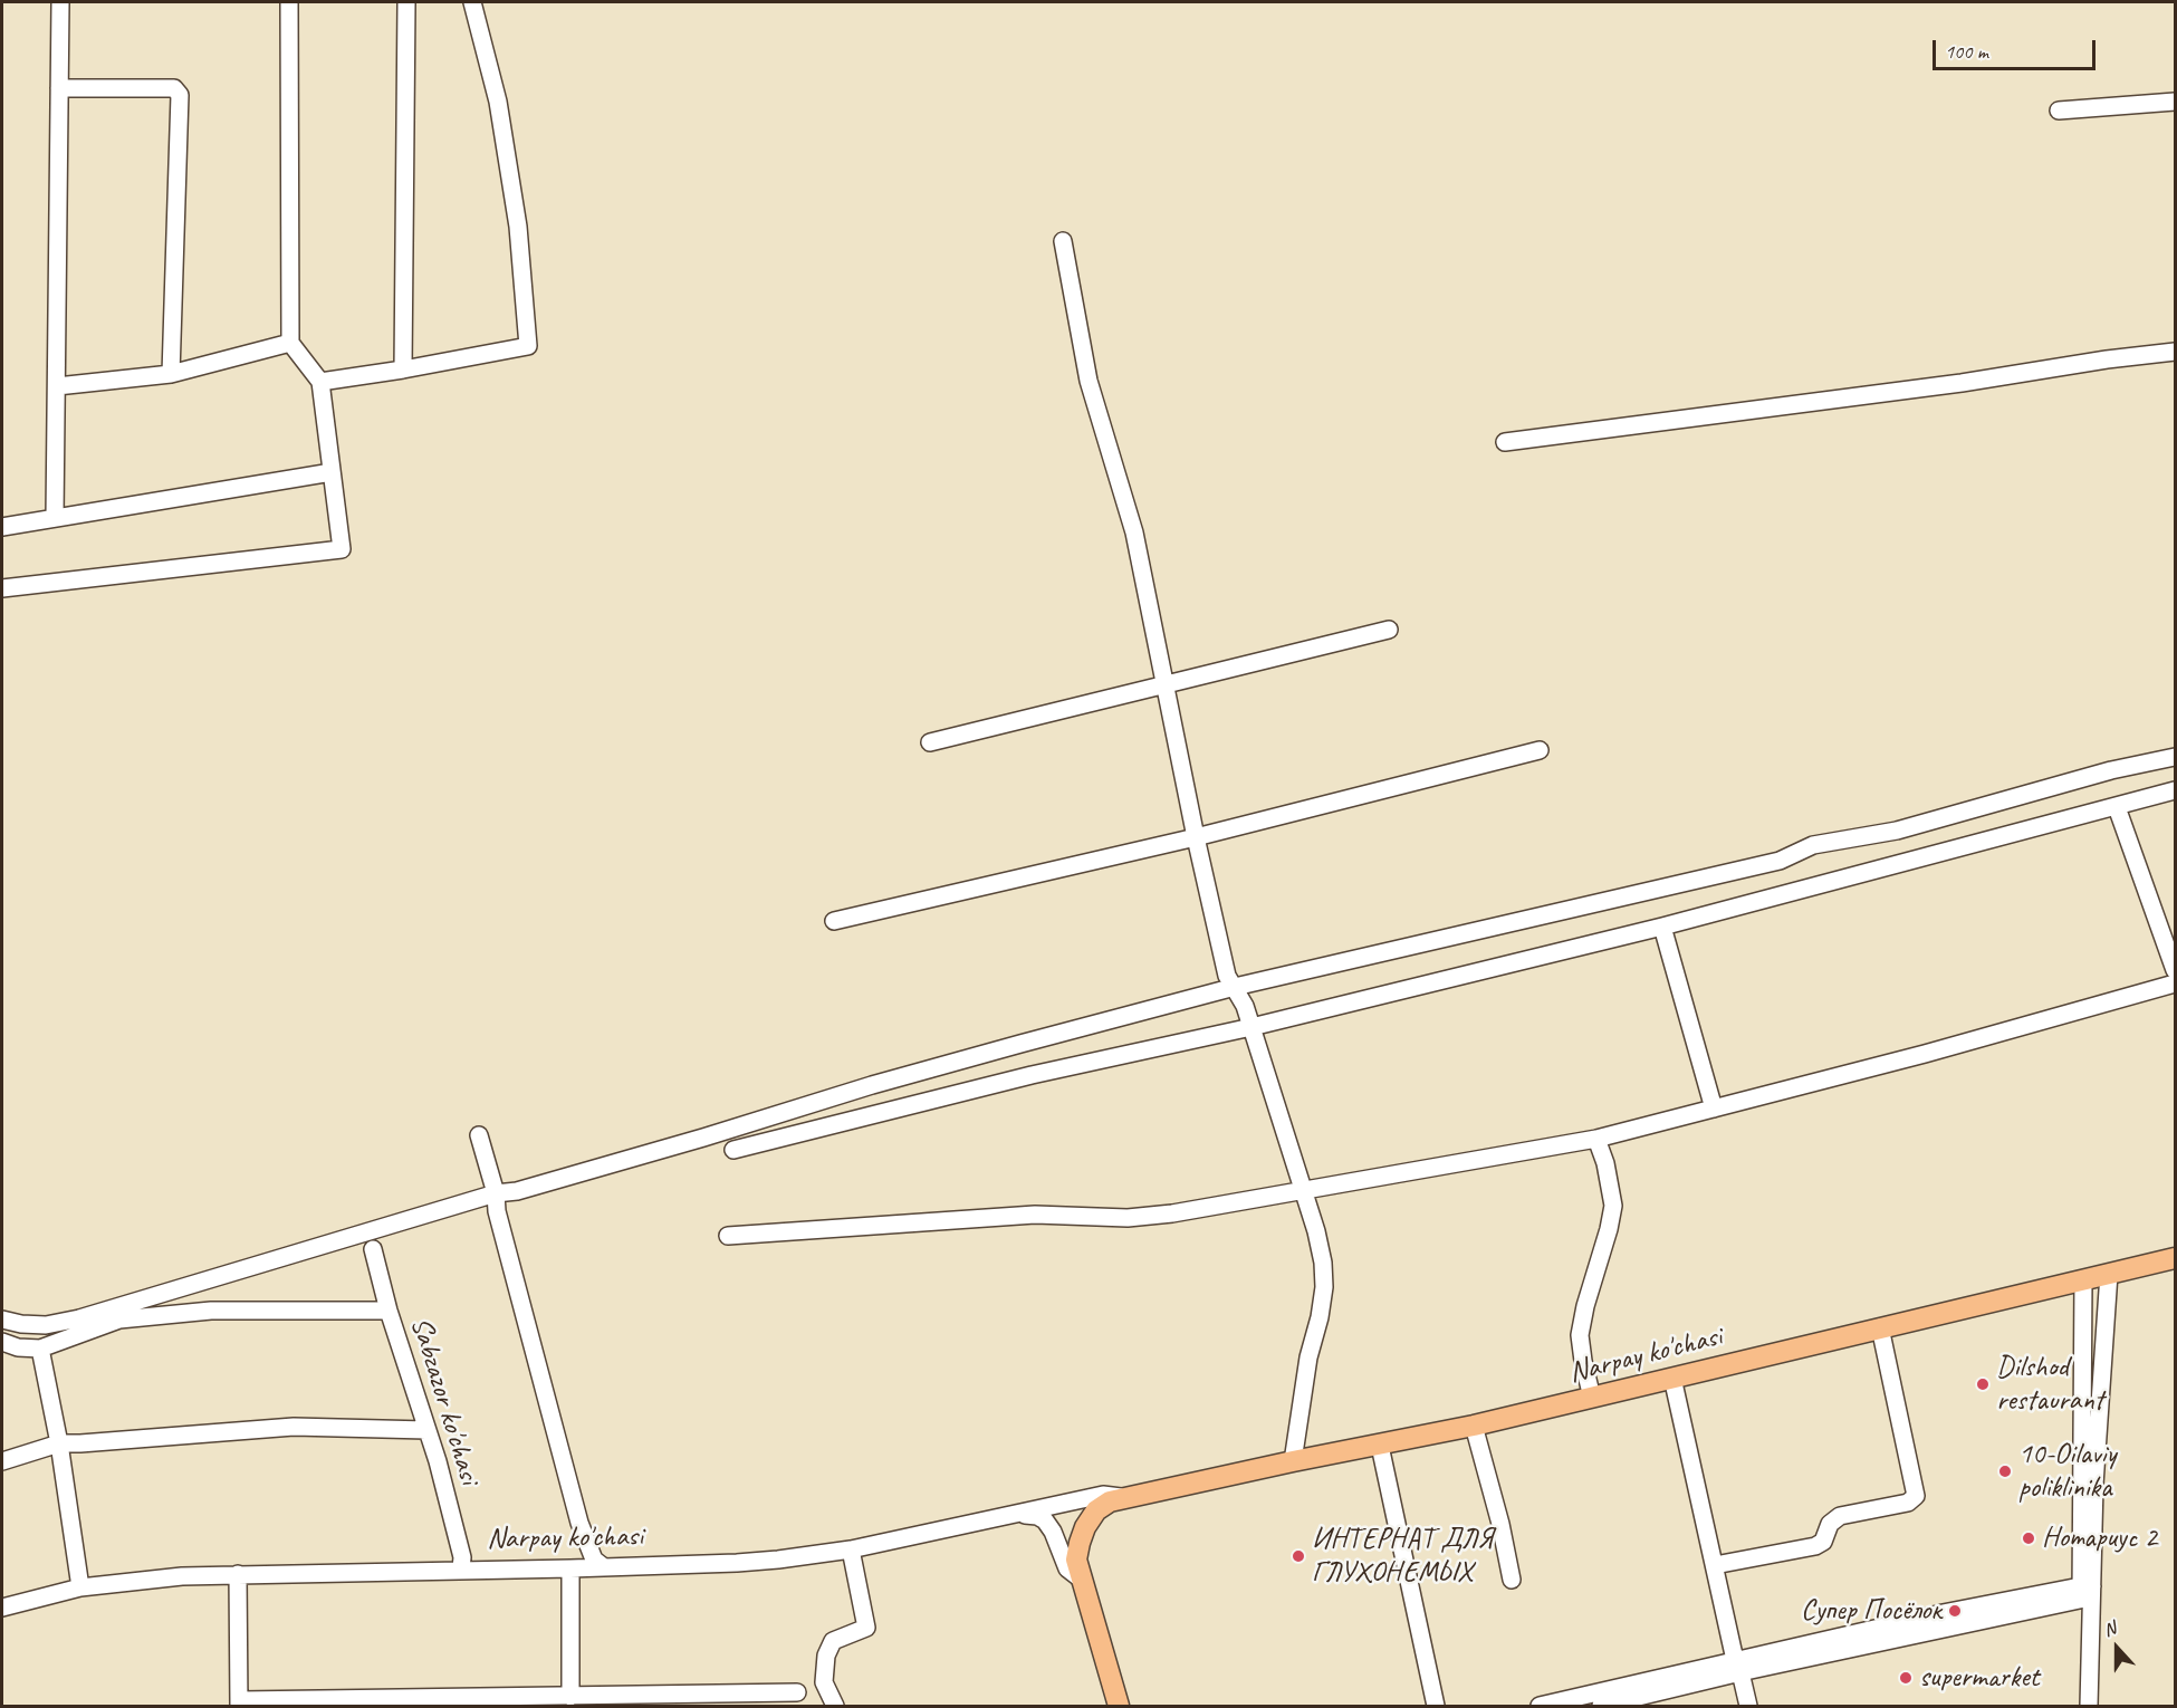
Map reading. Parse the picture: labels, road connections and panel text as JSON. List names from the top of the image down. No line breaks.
{"streets":{"main road":["Narpay ko'chasi"],"street":["Sabzazor ko'chasi"]},"crossings":[["Narpay ko'chasi","Sabzazor ko'chasi"]],"places":["Dilshod restaurant","10-Oilaviy poliklinika","Нотариус 2","ИНТЕРНАТ ДЛЯ ГЛУХОНЕМЫХ","Супер Посёлок","supermarket"],"scale_bar":"100 m","north":"top"}
